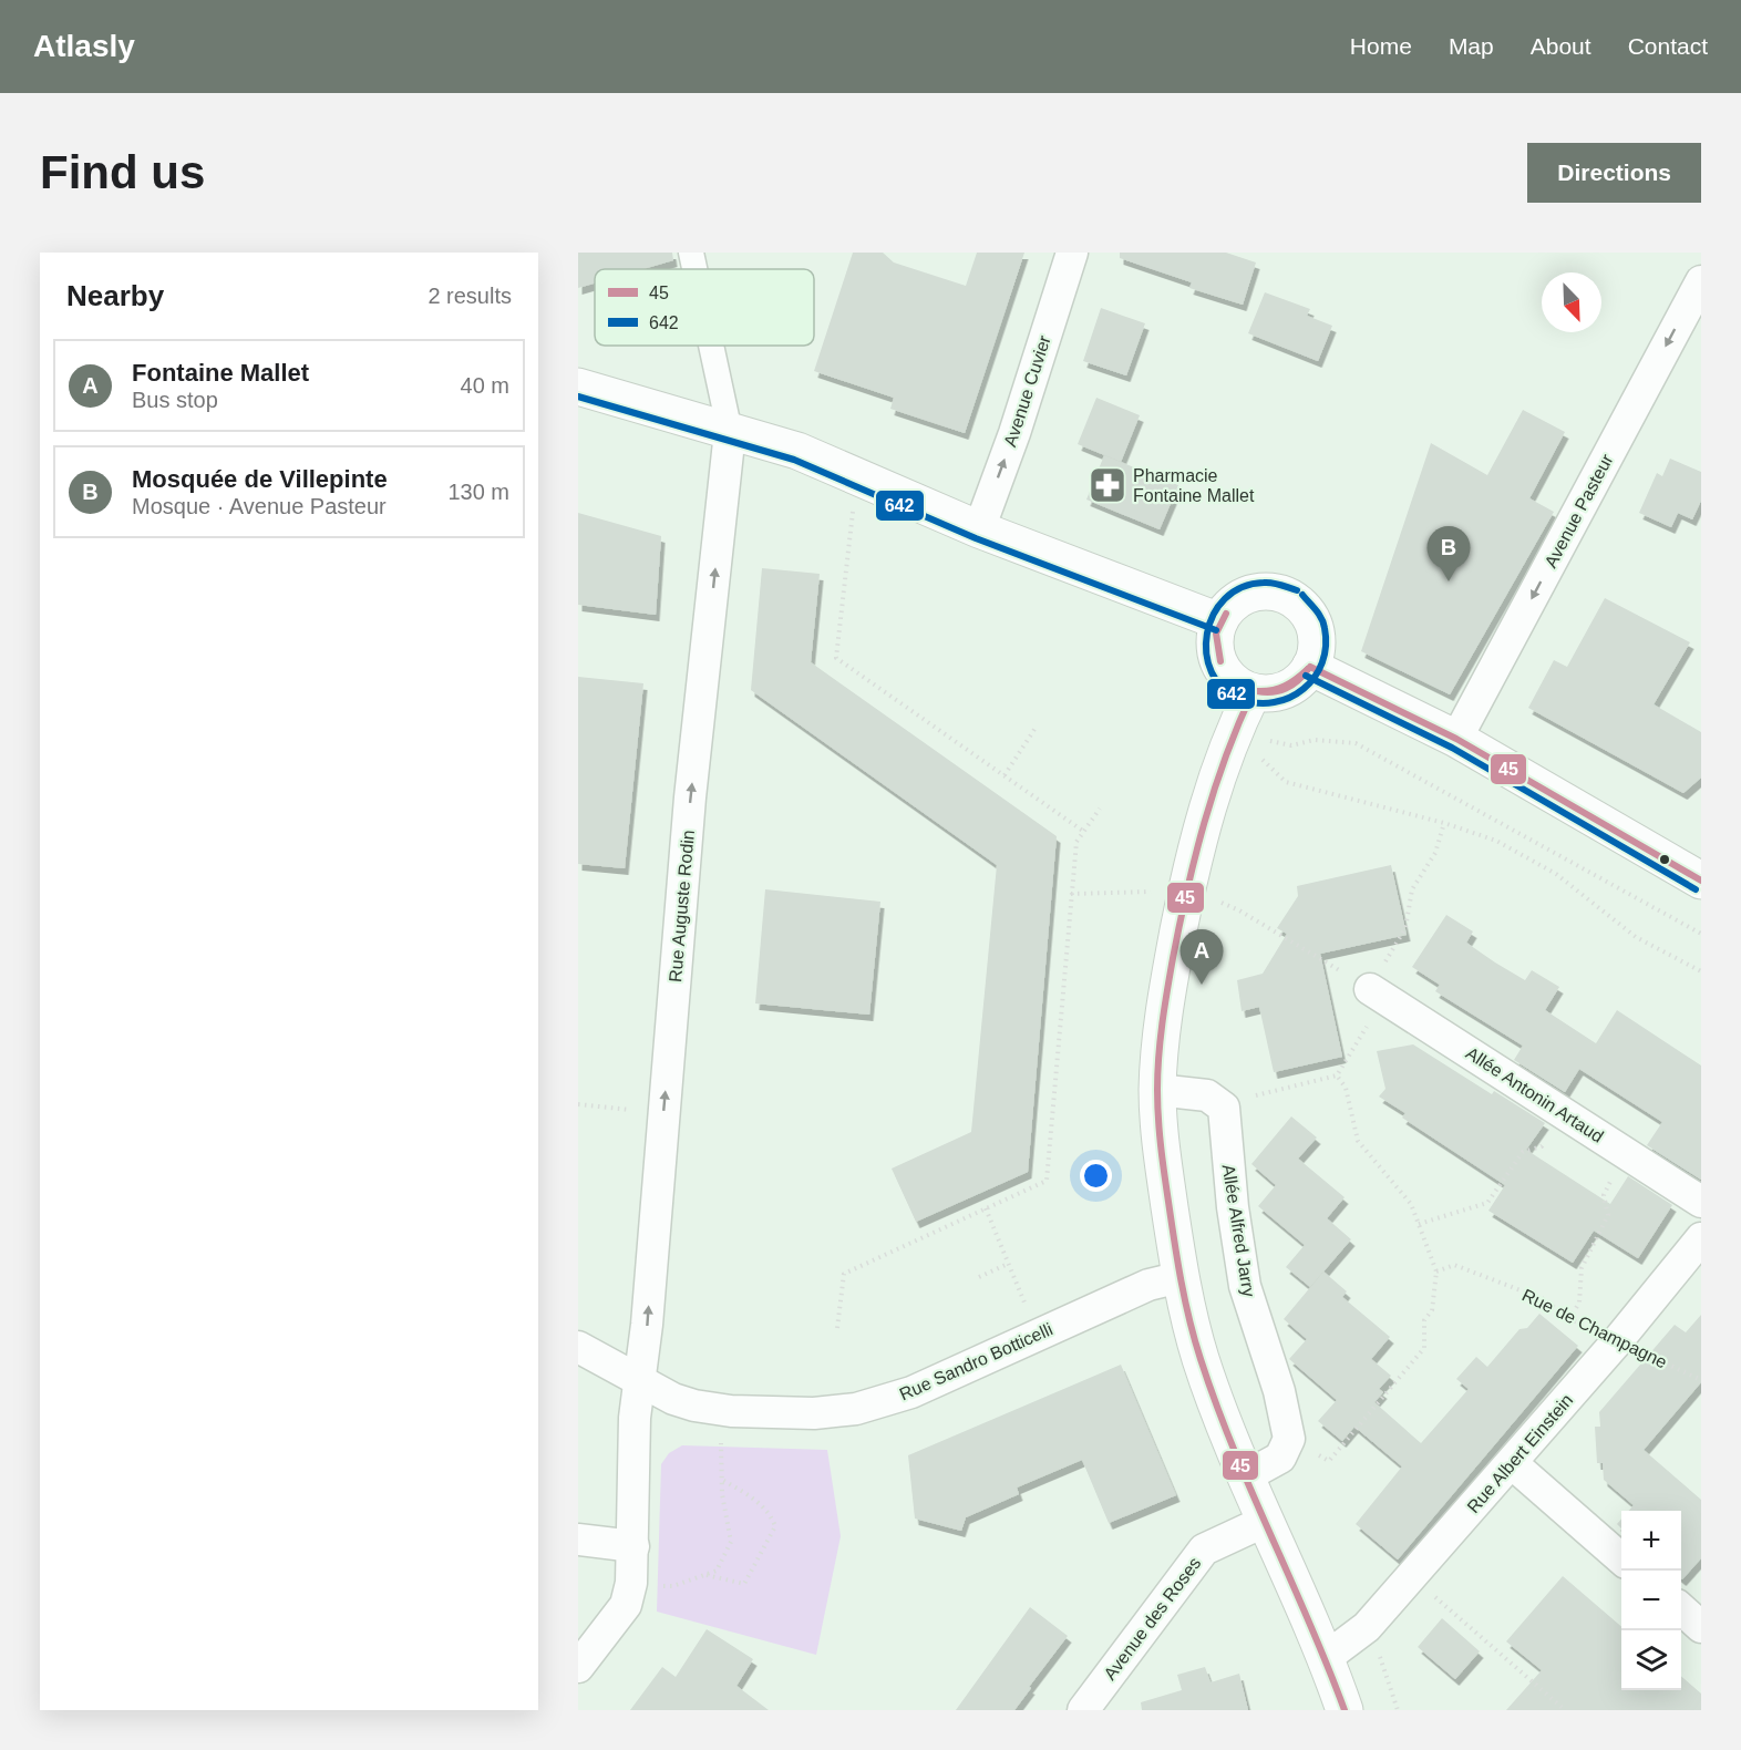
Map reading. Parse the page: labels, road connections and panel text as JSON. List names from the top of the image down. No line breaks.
{"streets":{"street":["Avenue Cuvier","Avenue Pasteur","Rue Auguste Rodin","Allée Antonin Artaud","Allée Alfred Jarry","Rue Sandro Botticelli","Rue Albert Einstein","Avenue des Roses"],"path":["Rue de Champagne"]},"crossings":[["Rue Auguste Rodin","Rue Sandro Botticelli"],["Rue de Champagne","Rue Albert Einstein"]],"one_way":["Avenue Cuvier","Avenue Pasteur","Rue Auguste Rodin"],"places":{"pharmacy":["Pharmacie Fontaine Mallet"]},"lines":["transit line 642","transit line 45"],"legend":["45","642"],"north":"bottom right","page":{"header":"Atlasly","nav":["Home","Map","About","Contact"],"buttons":"Directions","title":"Find us","heading":["Nearby","2 results"],"list":[{"mark":"A","name":"Fontaine Mallet","note":"Bus stop","value":"40 m"},{"mark":"B","name":"Mosquée de Villepinte","note":"Mosque · Avenue Pasteur","value":"130 m"}],"pins":["B","A"],"map_buttons":["+","−"]}}
